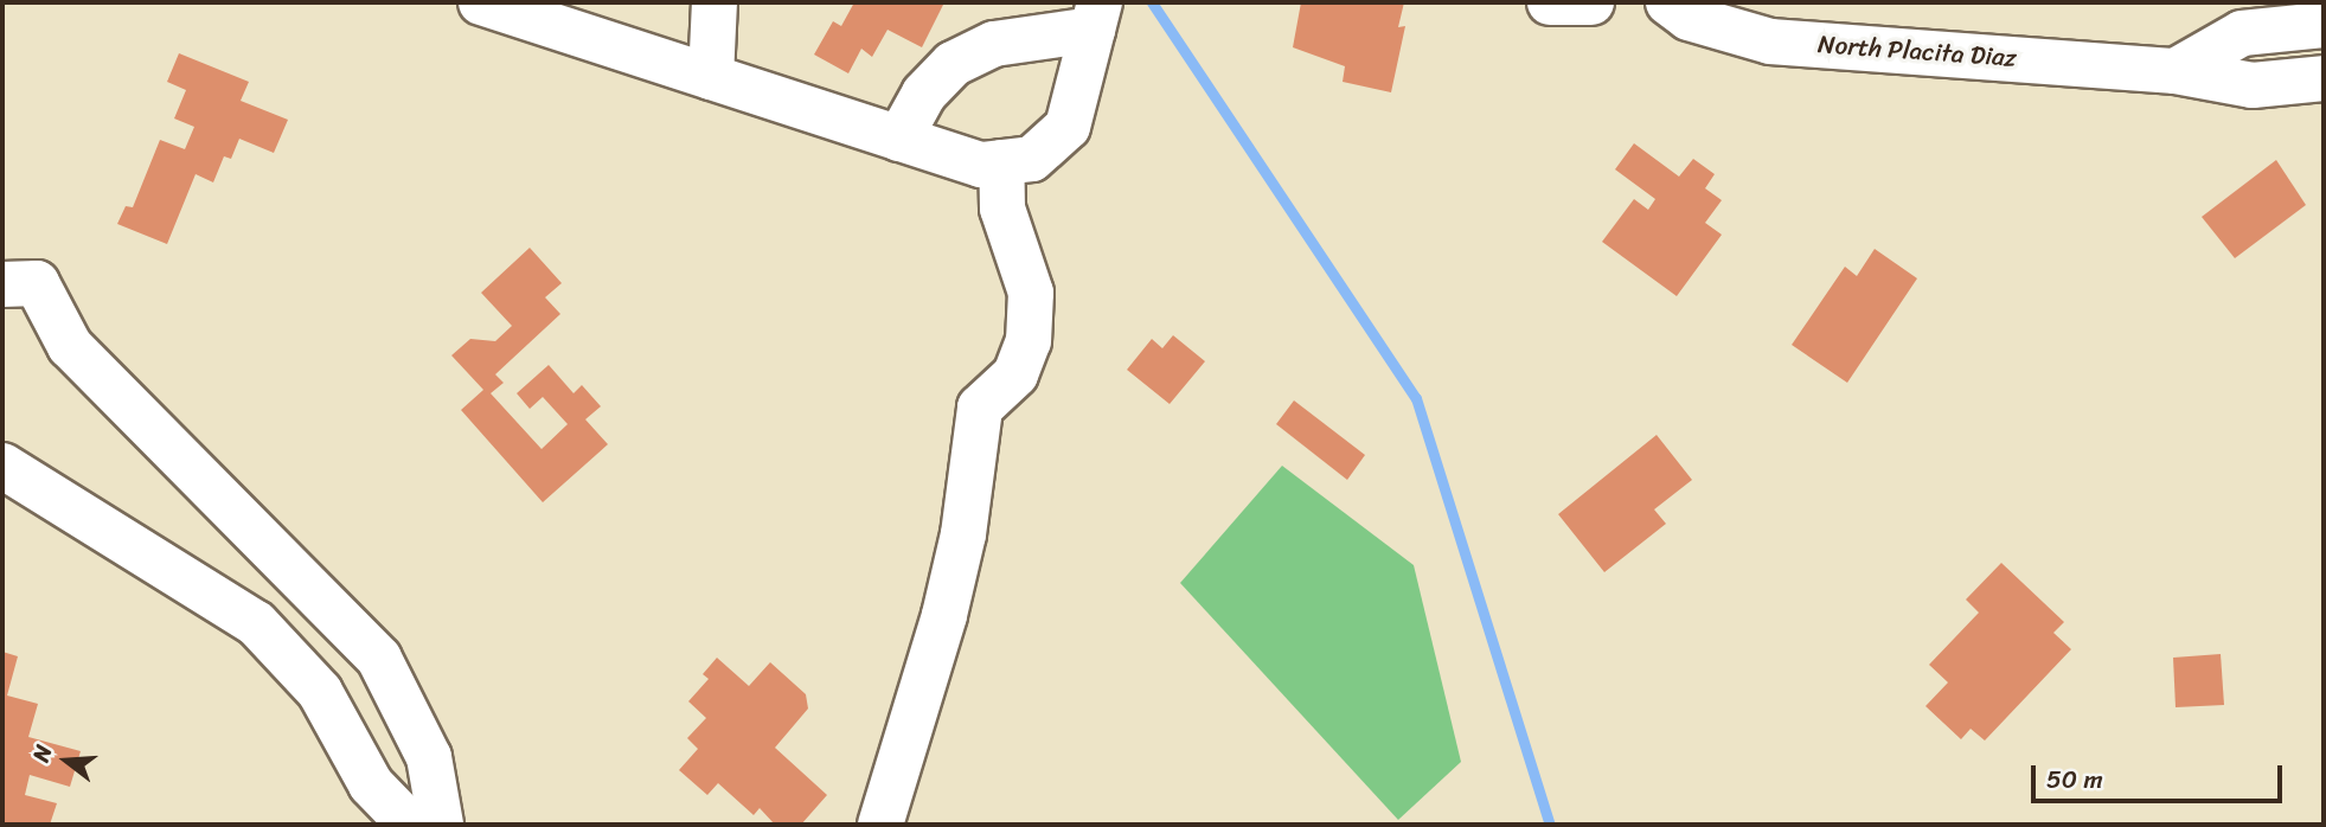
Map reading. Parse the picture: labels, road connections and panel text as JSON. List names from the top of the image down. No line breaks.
{"streets":{"street":["North Placita Diaz"]},"scale_bar":"50 m","north":"left"}
